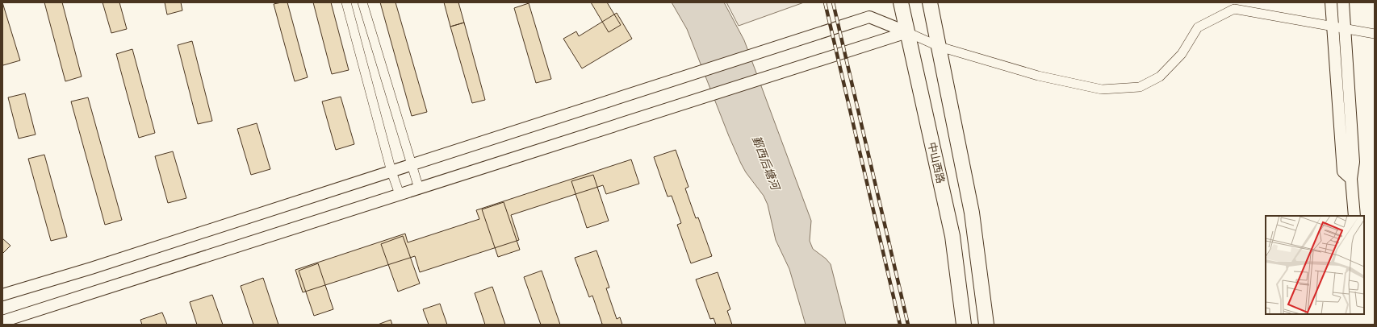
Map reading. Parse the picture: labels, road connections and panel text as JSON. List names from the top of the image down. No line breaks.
{"streets":{"main road":["中山西路"]},"water":["鄞西后塘河"]}
